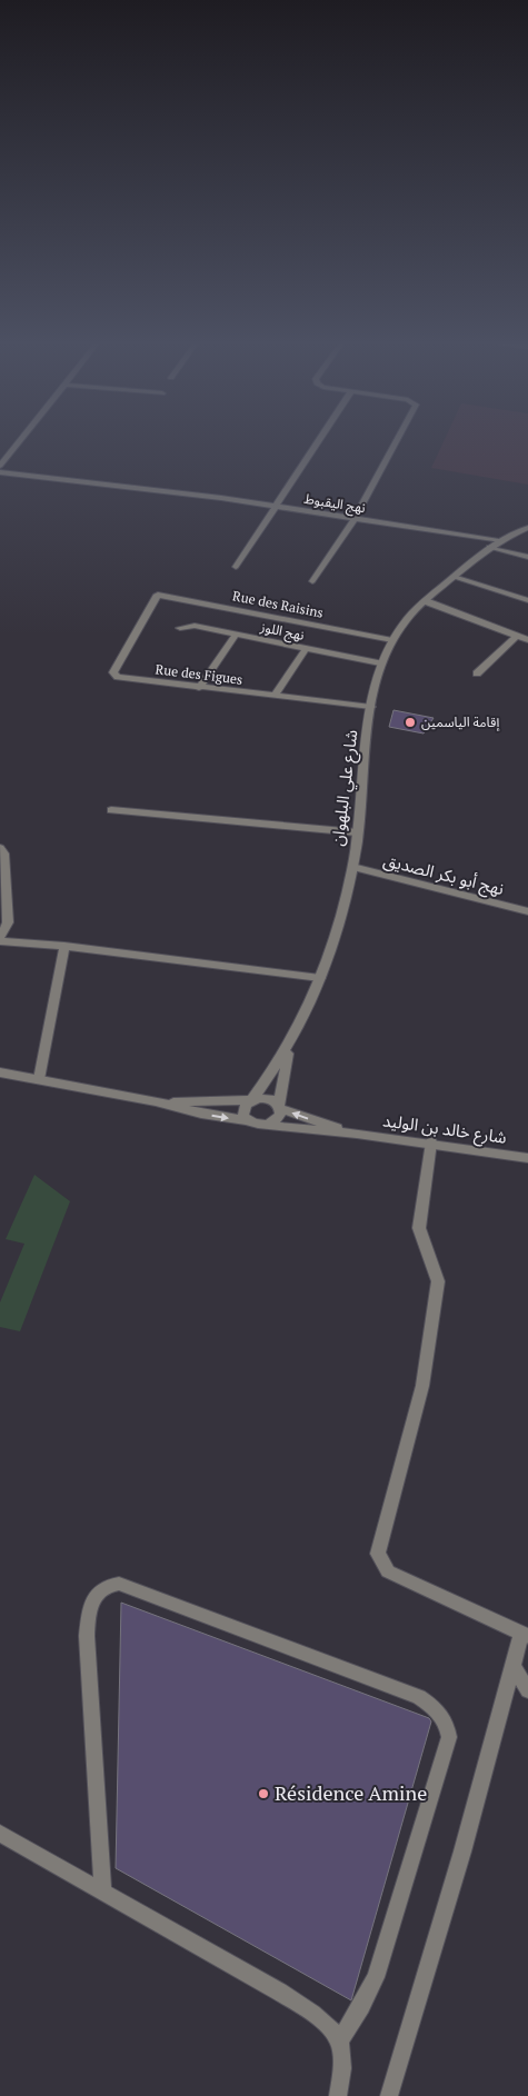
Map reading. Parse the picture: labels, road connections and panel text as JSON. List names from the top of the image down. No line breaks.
{"streets":{"street":["نهج اليقبوط","Rue des Raisins","نهج اللوز","Rue des Figues","شارع علي البلهوان","نهج أبو بكر الصديق","شارع خالد بن الوليد"]},"crossings":[["نهج اليقبوط","شارع علي البلهوان"],["Rue des Raisins","Rue des Figues"],["Rue des Raisins","شارع علي البلهوان"],["نهج اللوز","شارع علي البلهوان"],["Rue des Figues","شارع علي البلهوان"],["شارع علي البلهوان","نهج أبو بكر الصديق"],["شارع علي البلهوان","شارع خالد بن الوليد"]],"places":["إقامة الياسمين","Résidence Amine"]}
